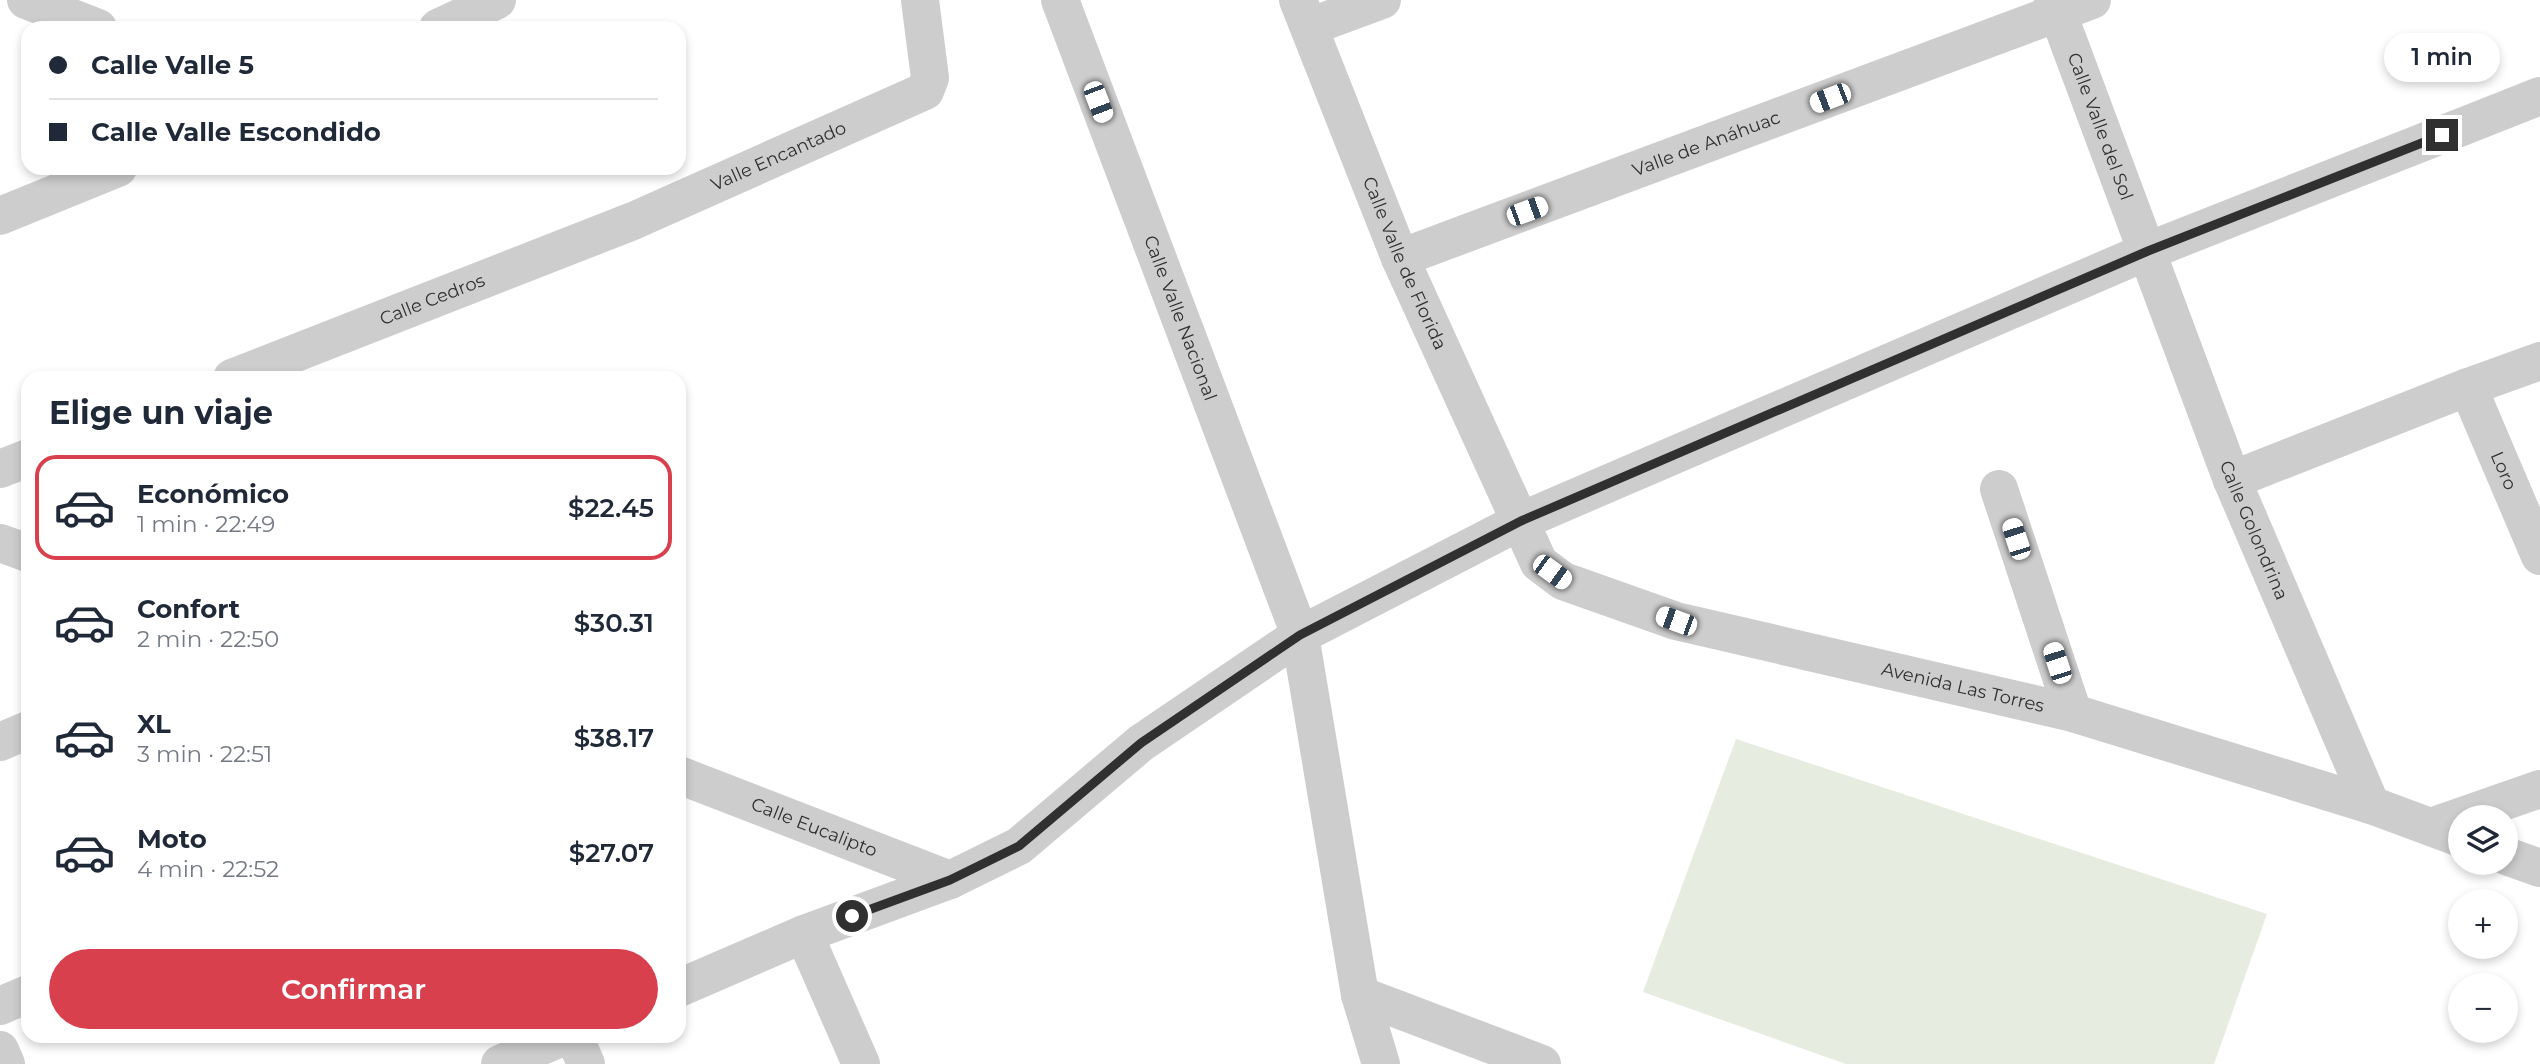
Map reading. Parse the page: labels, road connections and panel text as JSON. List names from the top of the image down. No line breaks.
{"streets":{"street":["Calle Valle del Sol","Valle de Anáhuac","Valle Encantado","Calle Valle de Florida","Calle Cedros","Calle Valle Nacional","Loro","Calle Golondrina","Avenida Las Torres","Calle Eucalipto"]},"crossings":[["Calle Valle del Sol","Valle de Anáhuac"],["Calle Valle del Sol","Calle Golondrina"],["Valle de Anáhuac","Calle Valle de Florida"],["Valle Encantado","Calle Cedros"],["Calle Valle de Florida","Avenida Las Torres"],["Calle Golondrina","Avenida Las Torres"]],"page":{"banner":["Calle Valle 5","Calle Valle Escondido"],"bubble":"1 min","heading":"Elige un viaje","list":[{"name":"Económico","note":"1 min · 22:49","value":"$22.45"},{"name":"Confort","note":"2 min · 22:50","value":"$30.31"},{"name":"XL","note":"3 min · 22:51","value":"$38.17"},{"name":"Moto","note":"4 min · 22:52","value":"$27.07"}],"map_buttons":["+","−"],"buttons":"Confirmar"}}
